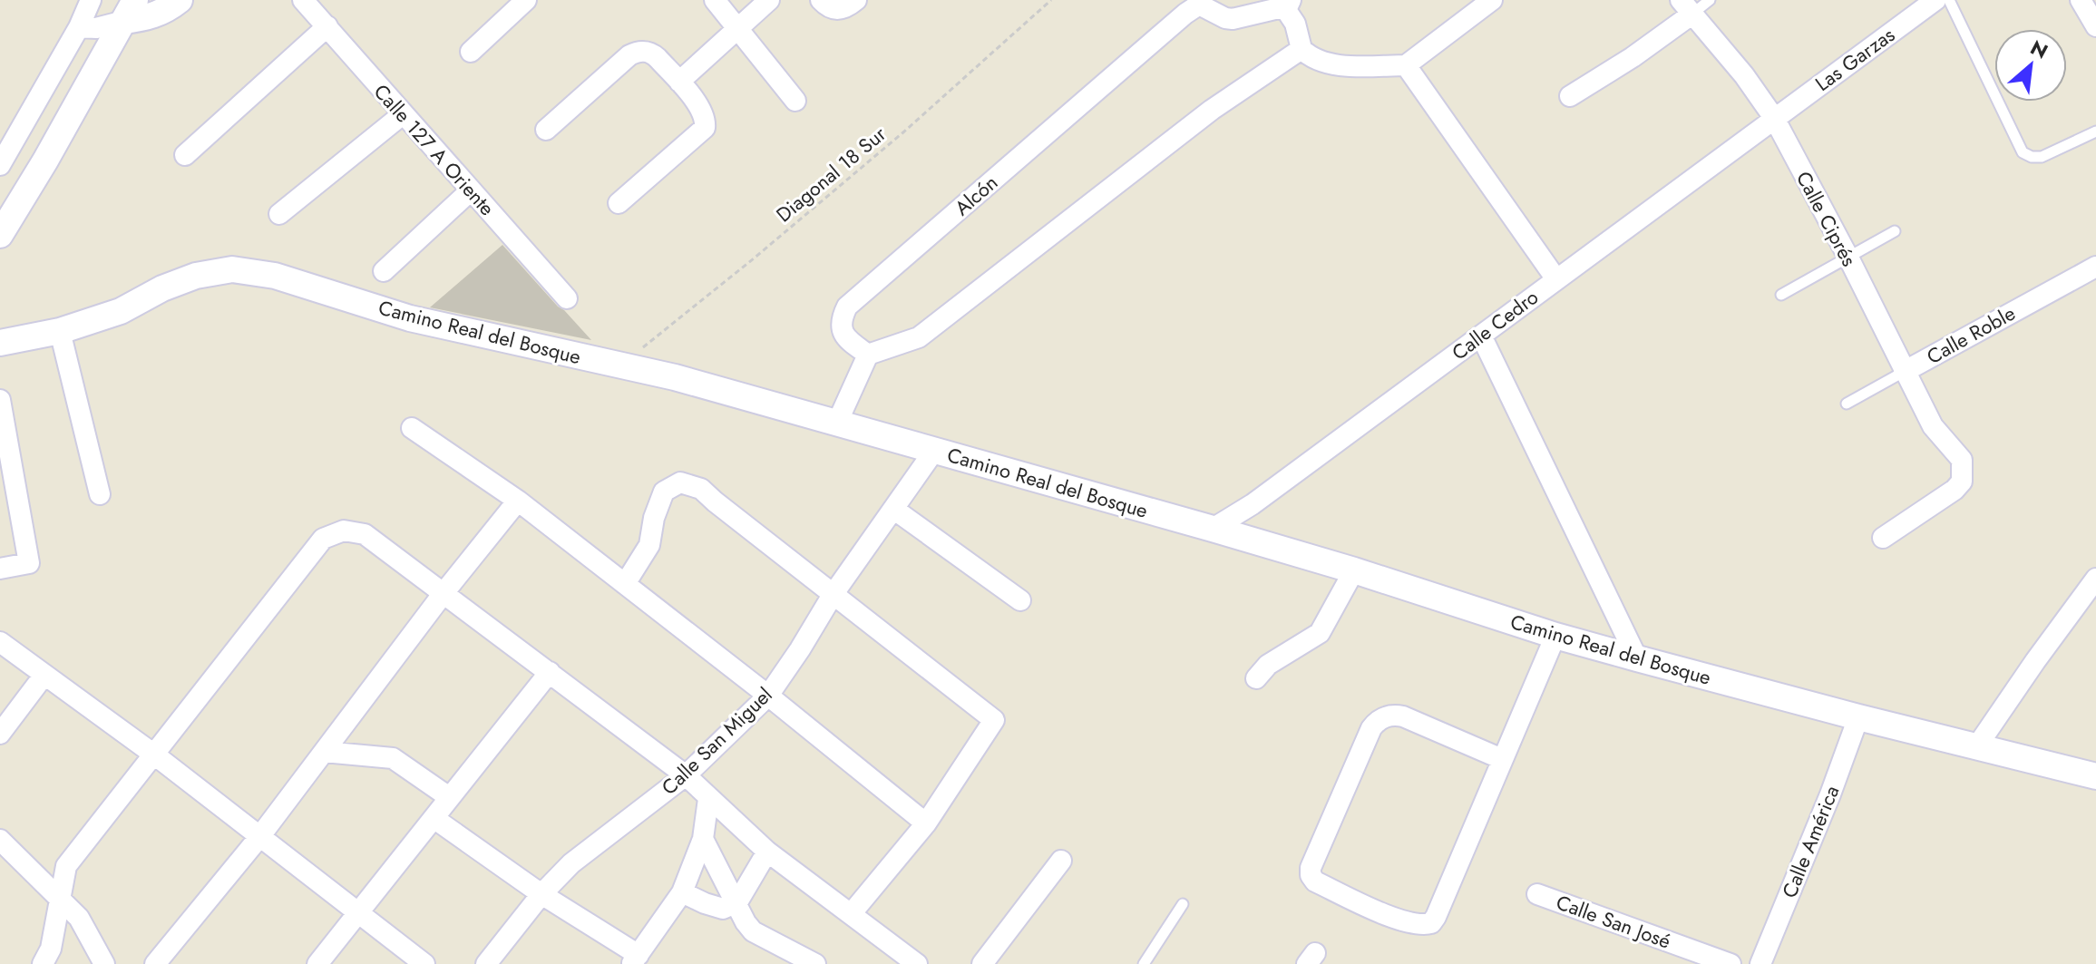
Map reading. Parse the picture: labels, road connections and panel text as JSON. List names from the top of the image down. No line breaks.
{"streets":{"street":["Las Garzas","Calle 127 A Oriente","Alcón","Calle Ciprés","Calle Cedro","Camino Real del Bosque","Calle Roble","Calle San Miguel","Calle América","Calle San José"],"path":["Diagonal 18 Sur"]},"crossings":[["Las Garzas","Calle Ciprés"],["Las Garzas","Calle Cedro"],["Diagonal 18 Sur","Camino Real del Bosque"],["Calle Ciprés","Calle Cedro"],["Calle Ciprés","Calle Roble"],["Calle Cedro","Camino Real del Bosque"],["Camino Real del Bosque","Calle San Miguel"],["Camino Real del Bosque","Calle América"]],"north":"top right"}
